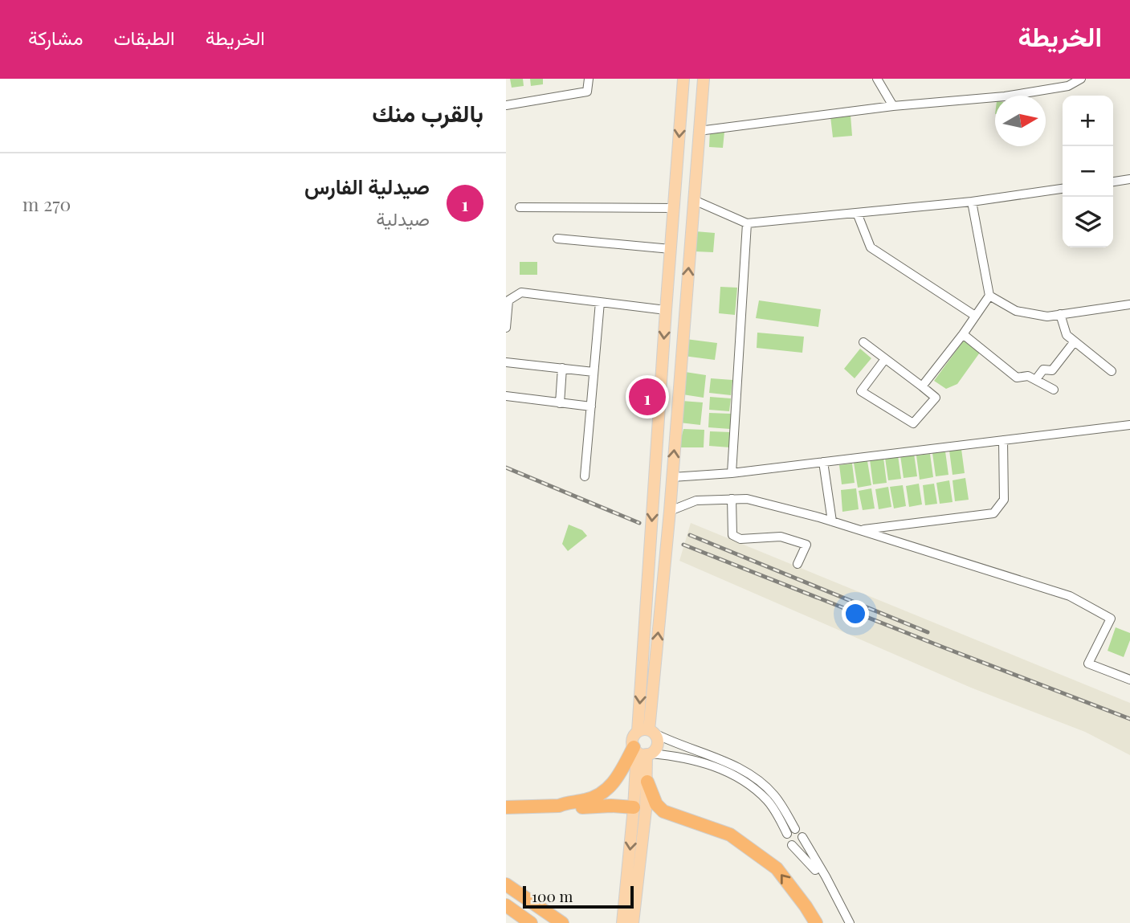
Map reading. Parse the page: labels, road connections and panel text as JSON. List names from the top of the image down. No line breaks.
{"scale_bar":"100 m","north":"right","page":{"header":"الخريطة","nav":["الخريطة","الطبقات","مشاركة"],"heading":"بالقرب منك","map_buttons":["+","−"],"list":[{"mark":"1","name":"صيدلية الفارس","note":"صيدلية","value":"270 m"}],"pins":"1","scale":"100 m"}}
